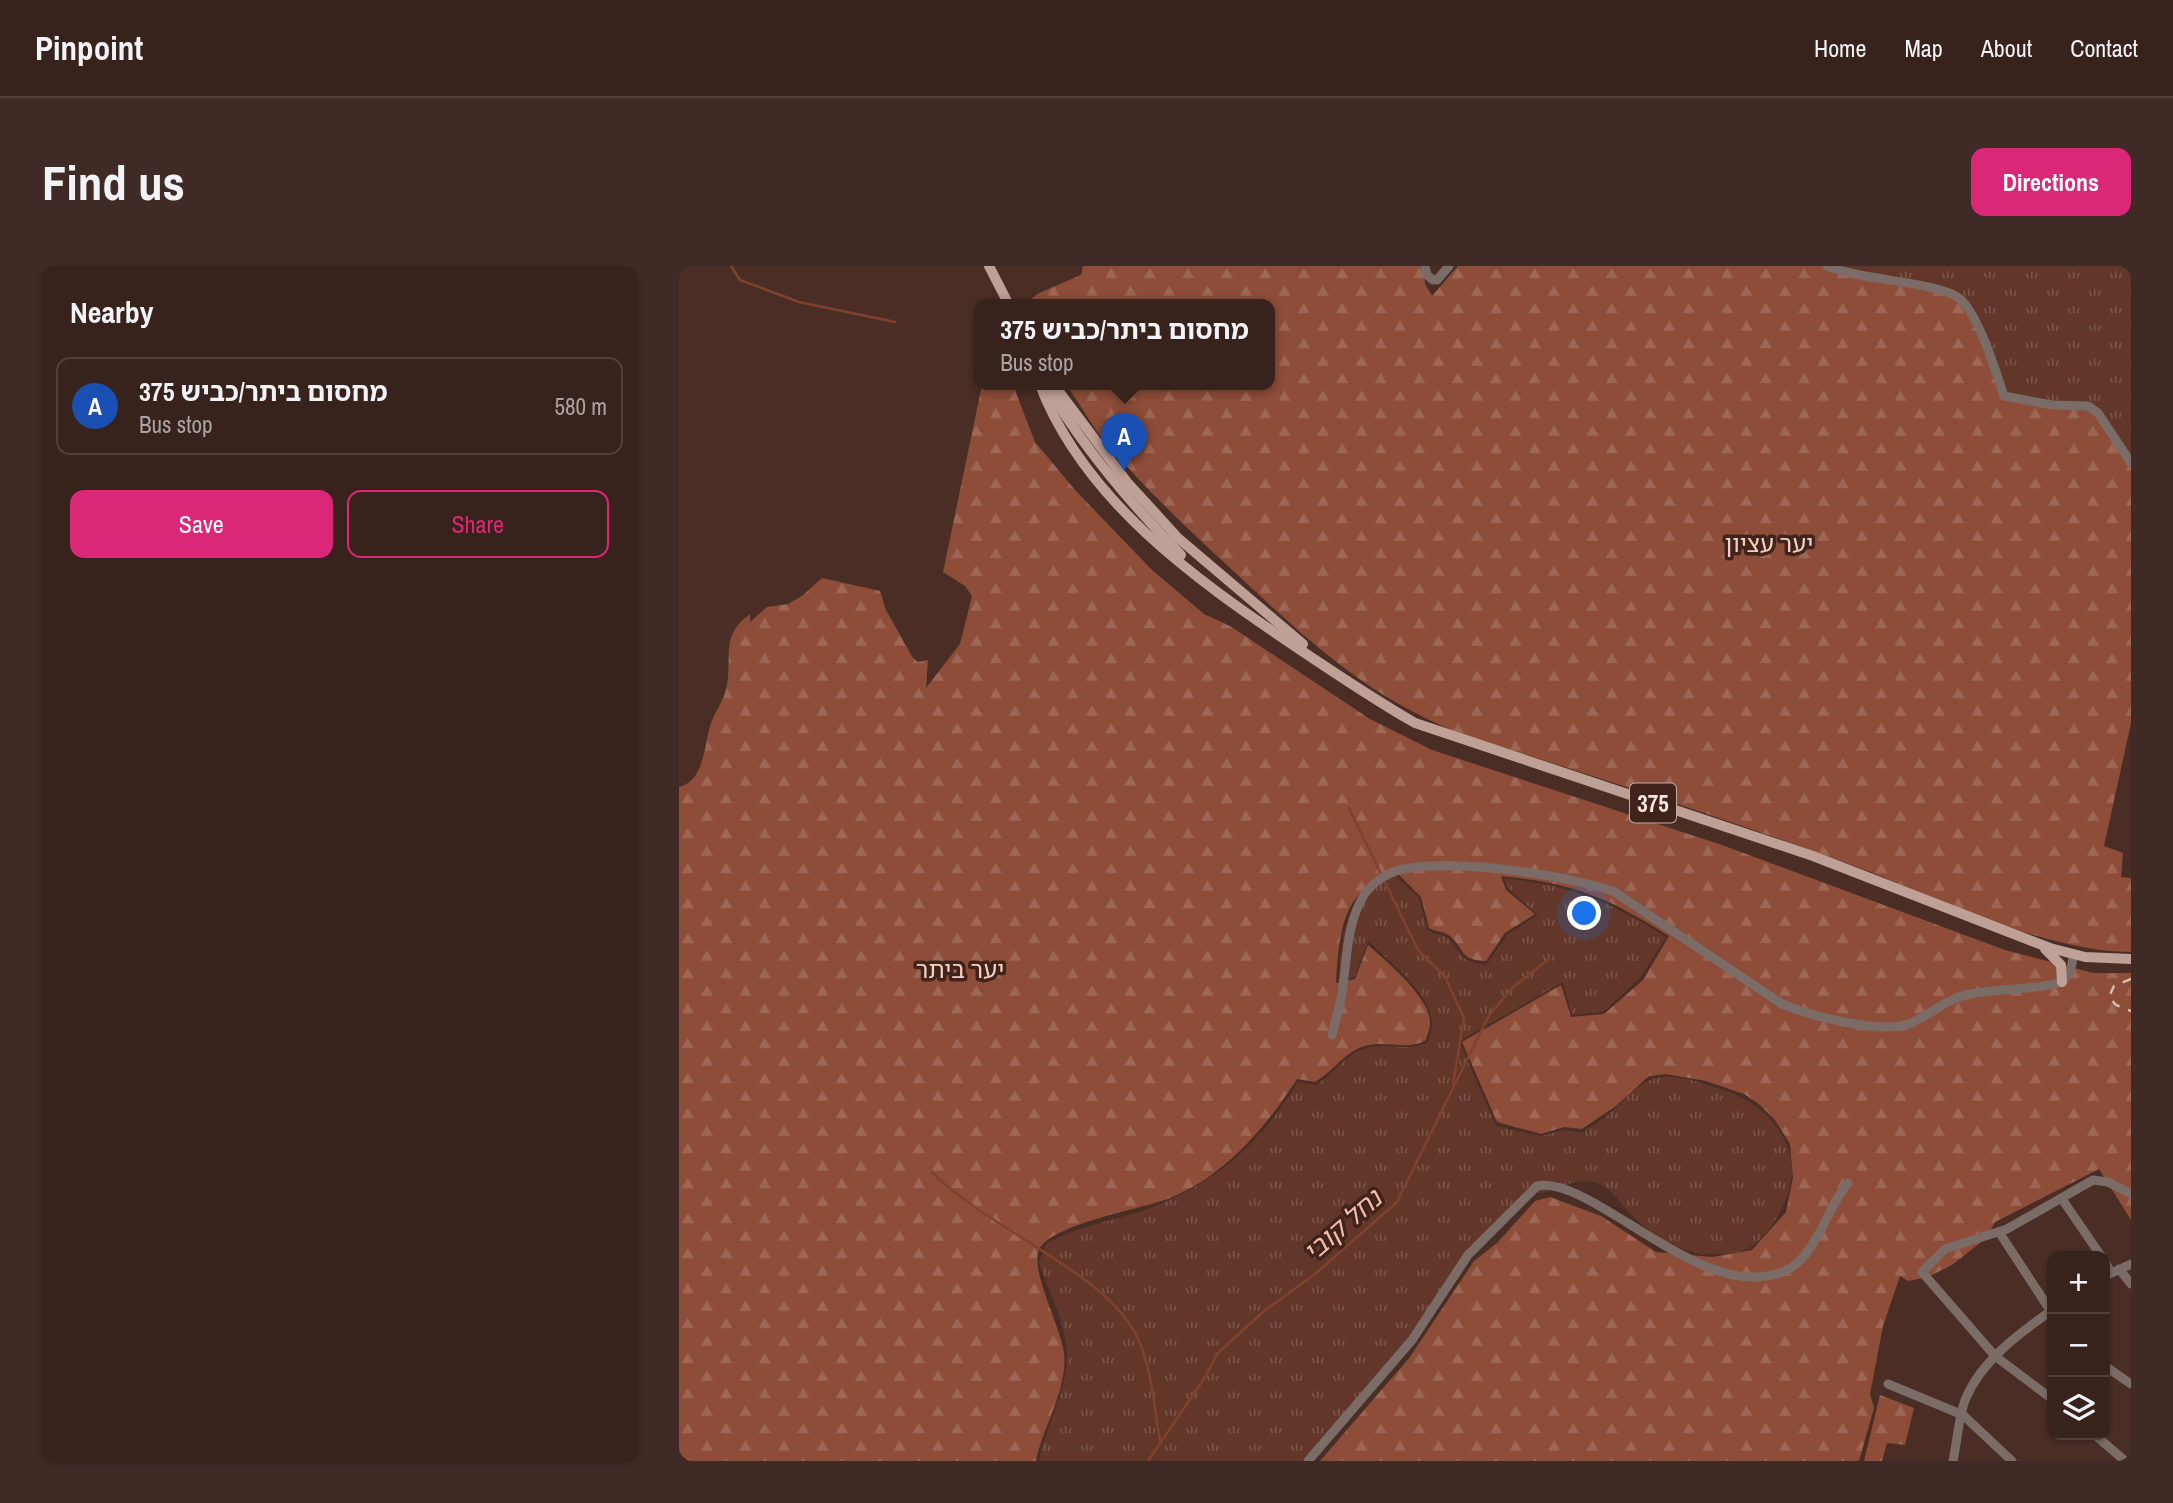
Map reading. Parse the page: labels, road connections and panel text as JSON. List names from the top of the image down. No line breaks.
{"streets":{"main road":["375"]},"water":["נחל קובי"],"parks":["יער עציון","יער ביתר"],"page":{"header":"Pinpoint","nav":["Home","Map","About","Contact"],"buttons":["Directions",["Save","Share"]],"title":"Find us","heading":"Nearby","popup":["מחסום ביתר/כביש 375","Bus stop"],"list":[{"mark":"A","name":"מחסום ביתר/כביש 375","note":"Bus stop","value":"580 m"}],"pins":"A","map_buttons":["+","−"]}}
